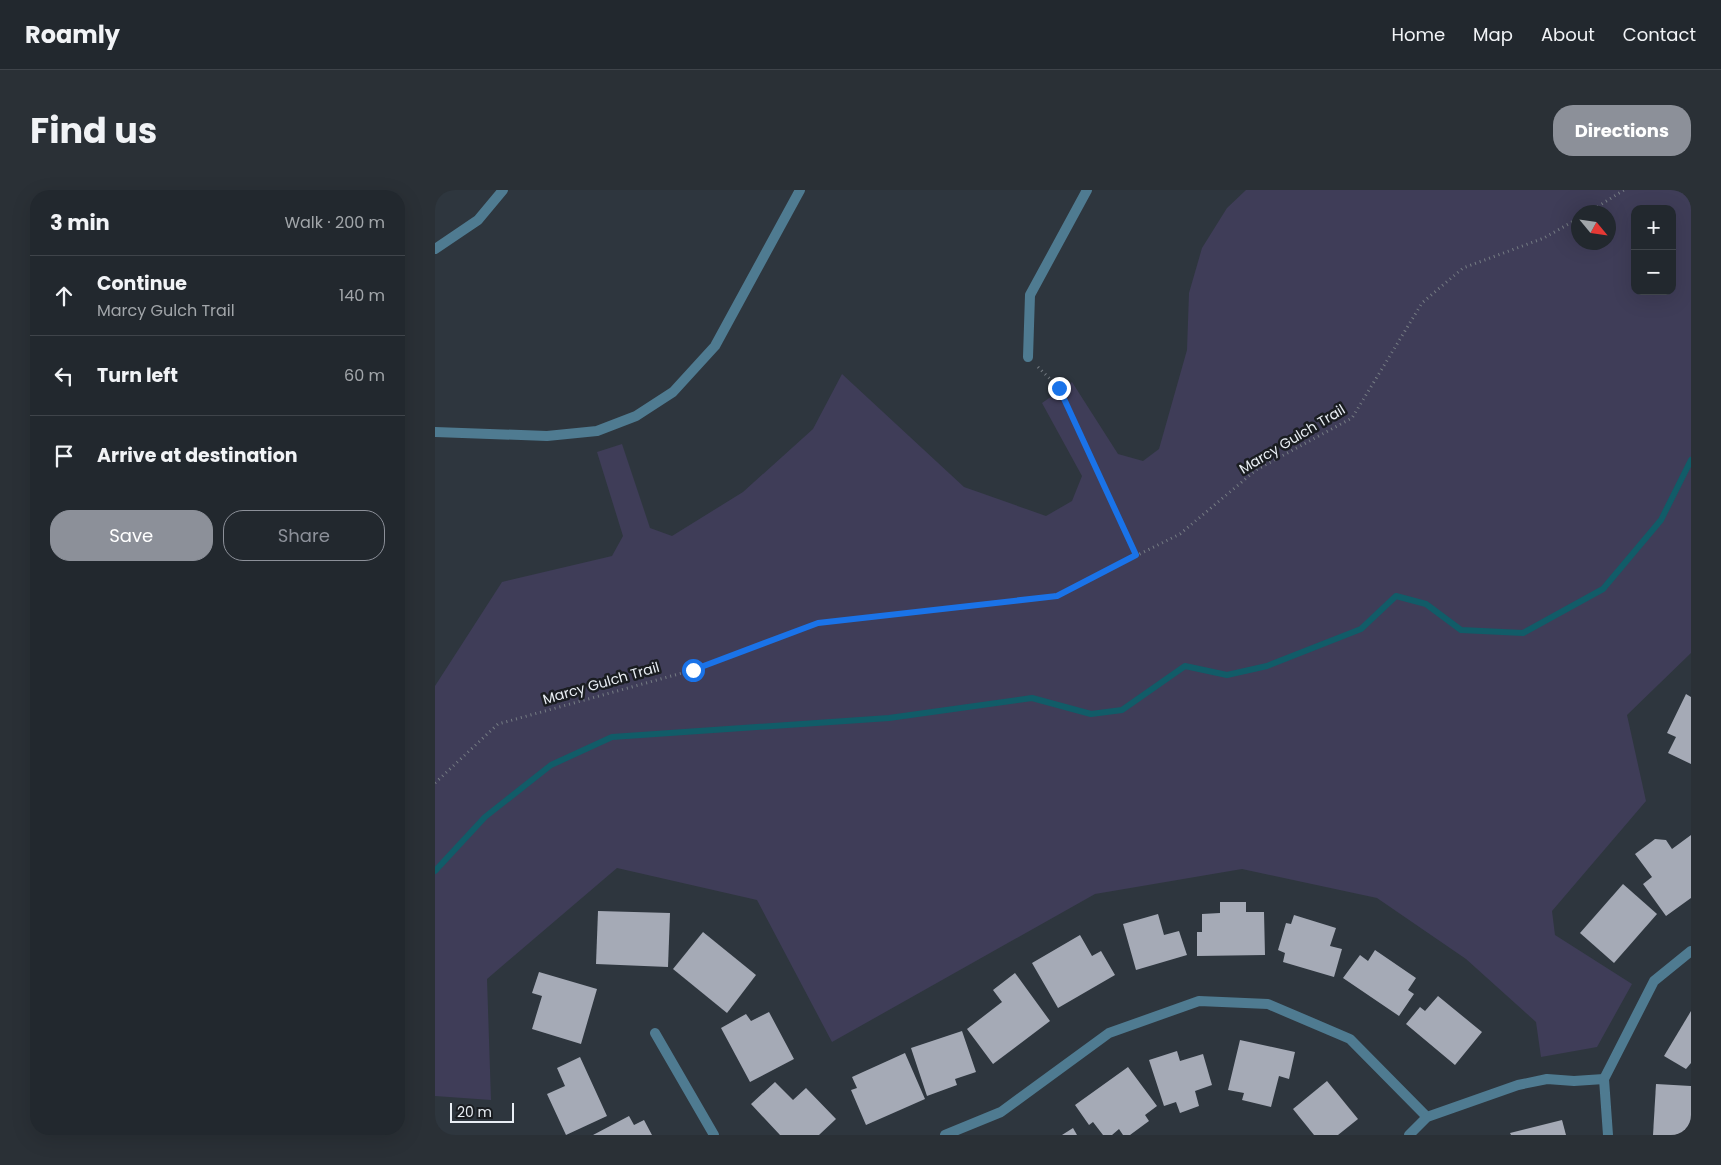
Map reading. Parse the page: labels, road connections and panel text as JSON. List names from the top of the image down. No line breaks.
{"streets":{"path":["Marcy Gulch Trail"]},"scale_bar":"20 m","north":"bottom right","page":{"header":"Roamly","nav":["Home","Map","About","Contact"],"title":"Find us","buttons":["Directions",["Save","Share"]],"heading":["3 min","Walk · 200 m"],"map_buttons":["+","−"],"list":[["Continue","Marcy Gulch Trail","140 m"],["Turn left","60 m"],"Arrive at destination"],"scale":"20 m"}}
